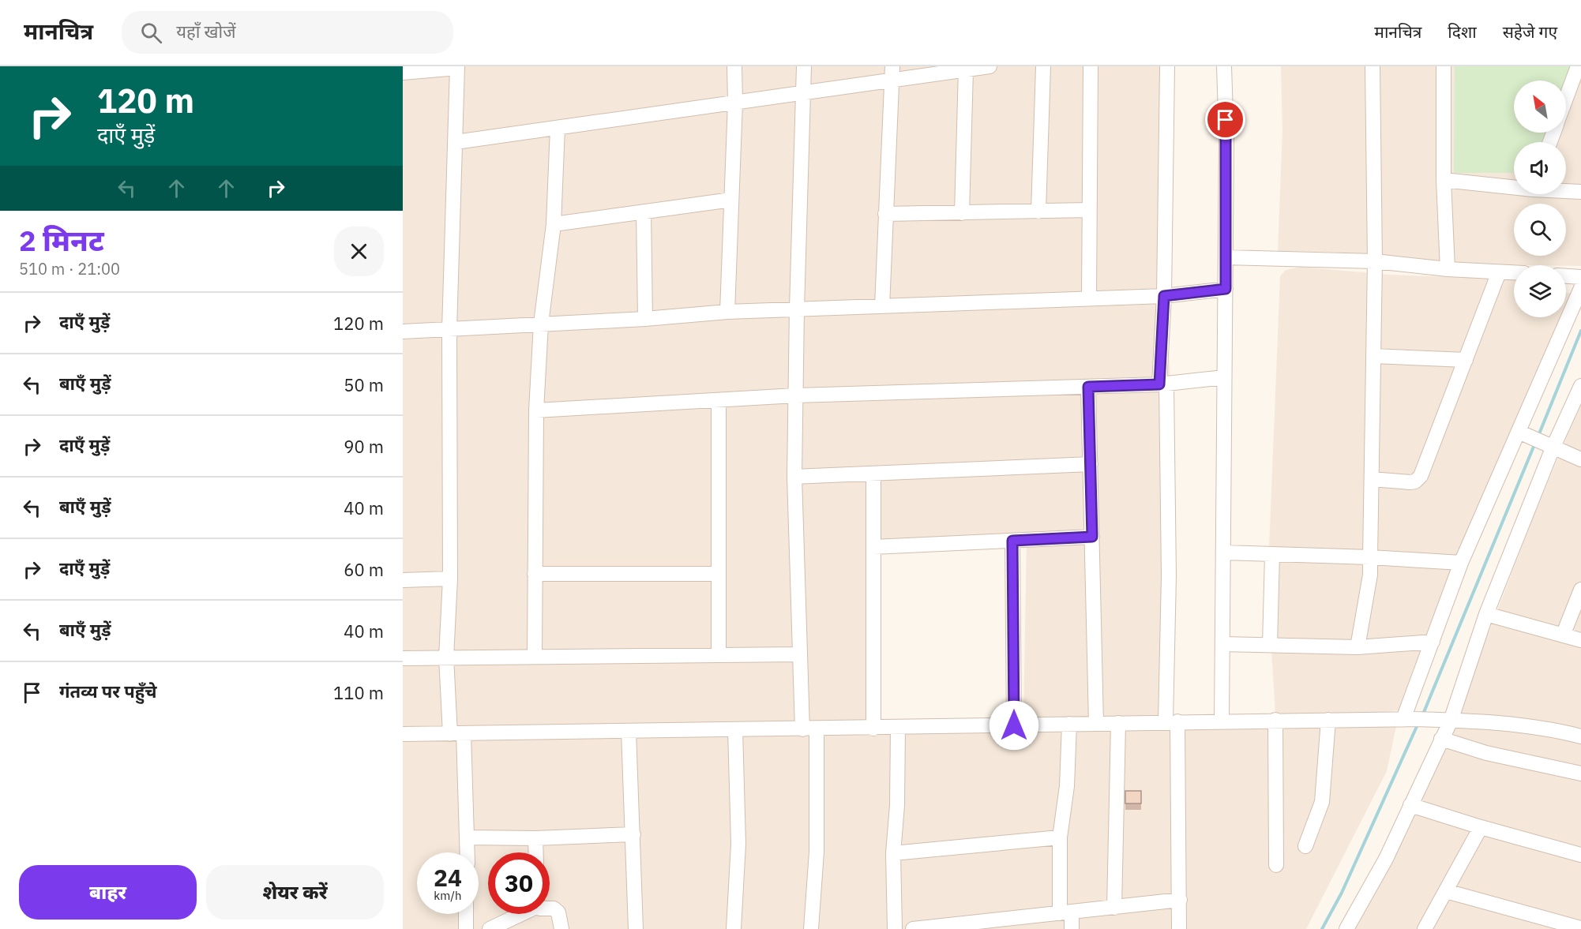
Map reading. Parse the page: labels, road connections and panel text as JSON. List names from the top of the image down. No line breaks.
{"north":"top left","page":{"header":"मानचित्र","search":"यहाँ खोजें","nav":["मानचित्र","दिशा","सहेजे गए"],"turn":["120 m","दाएँ मुड़ें"],"heading":["2 मिनट","510 m · 21:00"],"list":[{"name":"दाएँ मुड़ें","value":"120 m"},{"name":"बाएँ मुड़ें","value":"50 m"},{"name":"दाएँ मुड़ें","value":"90 m"},{"name":"बाएँ मुड़ें","value":"40 m"},{"name":"दाएँ मुड़ें","value":"60 m"},{"name":"बाएँ मुड़ें","value":"40 m"},{"name":"गंतव्य पर पहुँचे","value":"110 m"}],"speed":"24 km/h","limit":"30","buttons":["बाहर","शेयर करें"]}}
